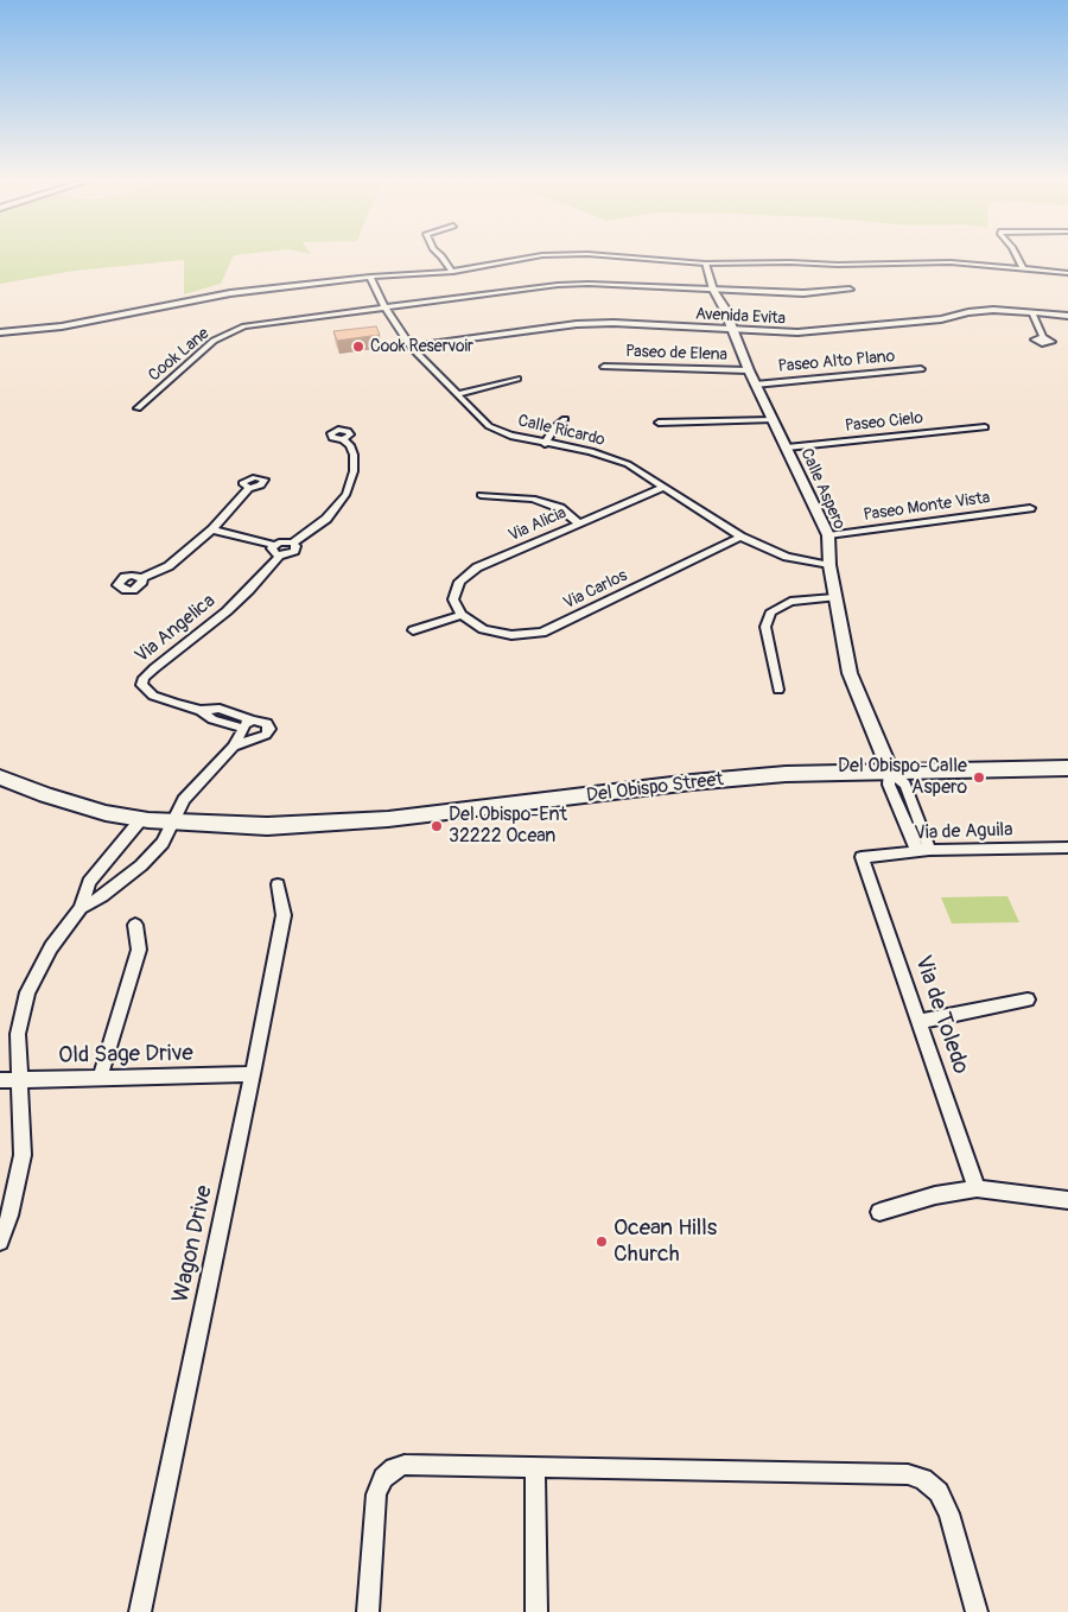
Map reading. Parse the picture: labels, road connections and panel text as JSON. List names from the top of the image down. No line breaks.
{"streets":{"main road":["Del Obispo Street"],"street":["Avenida Evita","Paseo de Elena","Cook Lane","Paseo Alto Plano","Paseo Cielo","Calle Ricardo","Calle Aspero","Paseo Monte Vista","Via Alicia","Via Carlos","Via Angelica","Via de Aguila","Via de Toledo","Old Sage Drive","Wagon Drive"]},"crossings":[["Avenida Evita","Calle Ricardo"],["Avenida Evita","Calle Aspero"],["Paseo de Elena","Calle Aspero"],["Cook Lane","Calle Ricardo"],["Cook Lane","Calle Aspero"],["Paseo Alto Plano","Calle Aspero"],["Paseo Cielo","Calle Aspero"],["Calle Ricardo","Calle Aspero"],["Calle Ricardo","Via Alicia"],["Calle Ricardo","Via Carlos"],["Calle Aspero","Paseo Monte Vista"],["Calle Aspero","Del Obispo Street"],["Calle Aspero","Via de Aguila"],["Via Alicia","Via Carlos"],["Via de Aguila","Via de Toledo"],["Old Sage Drive","Wagon Drive"]],"places":["Cook Reservoir","Del Obispo-Calle Aspero","Del Obispo-Ent 32222 Ocean","Ocean Hills Church"]}
